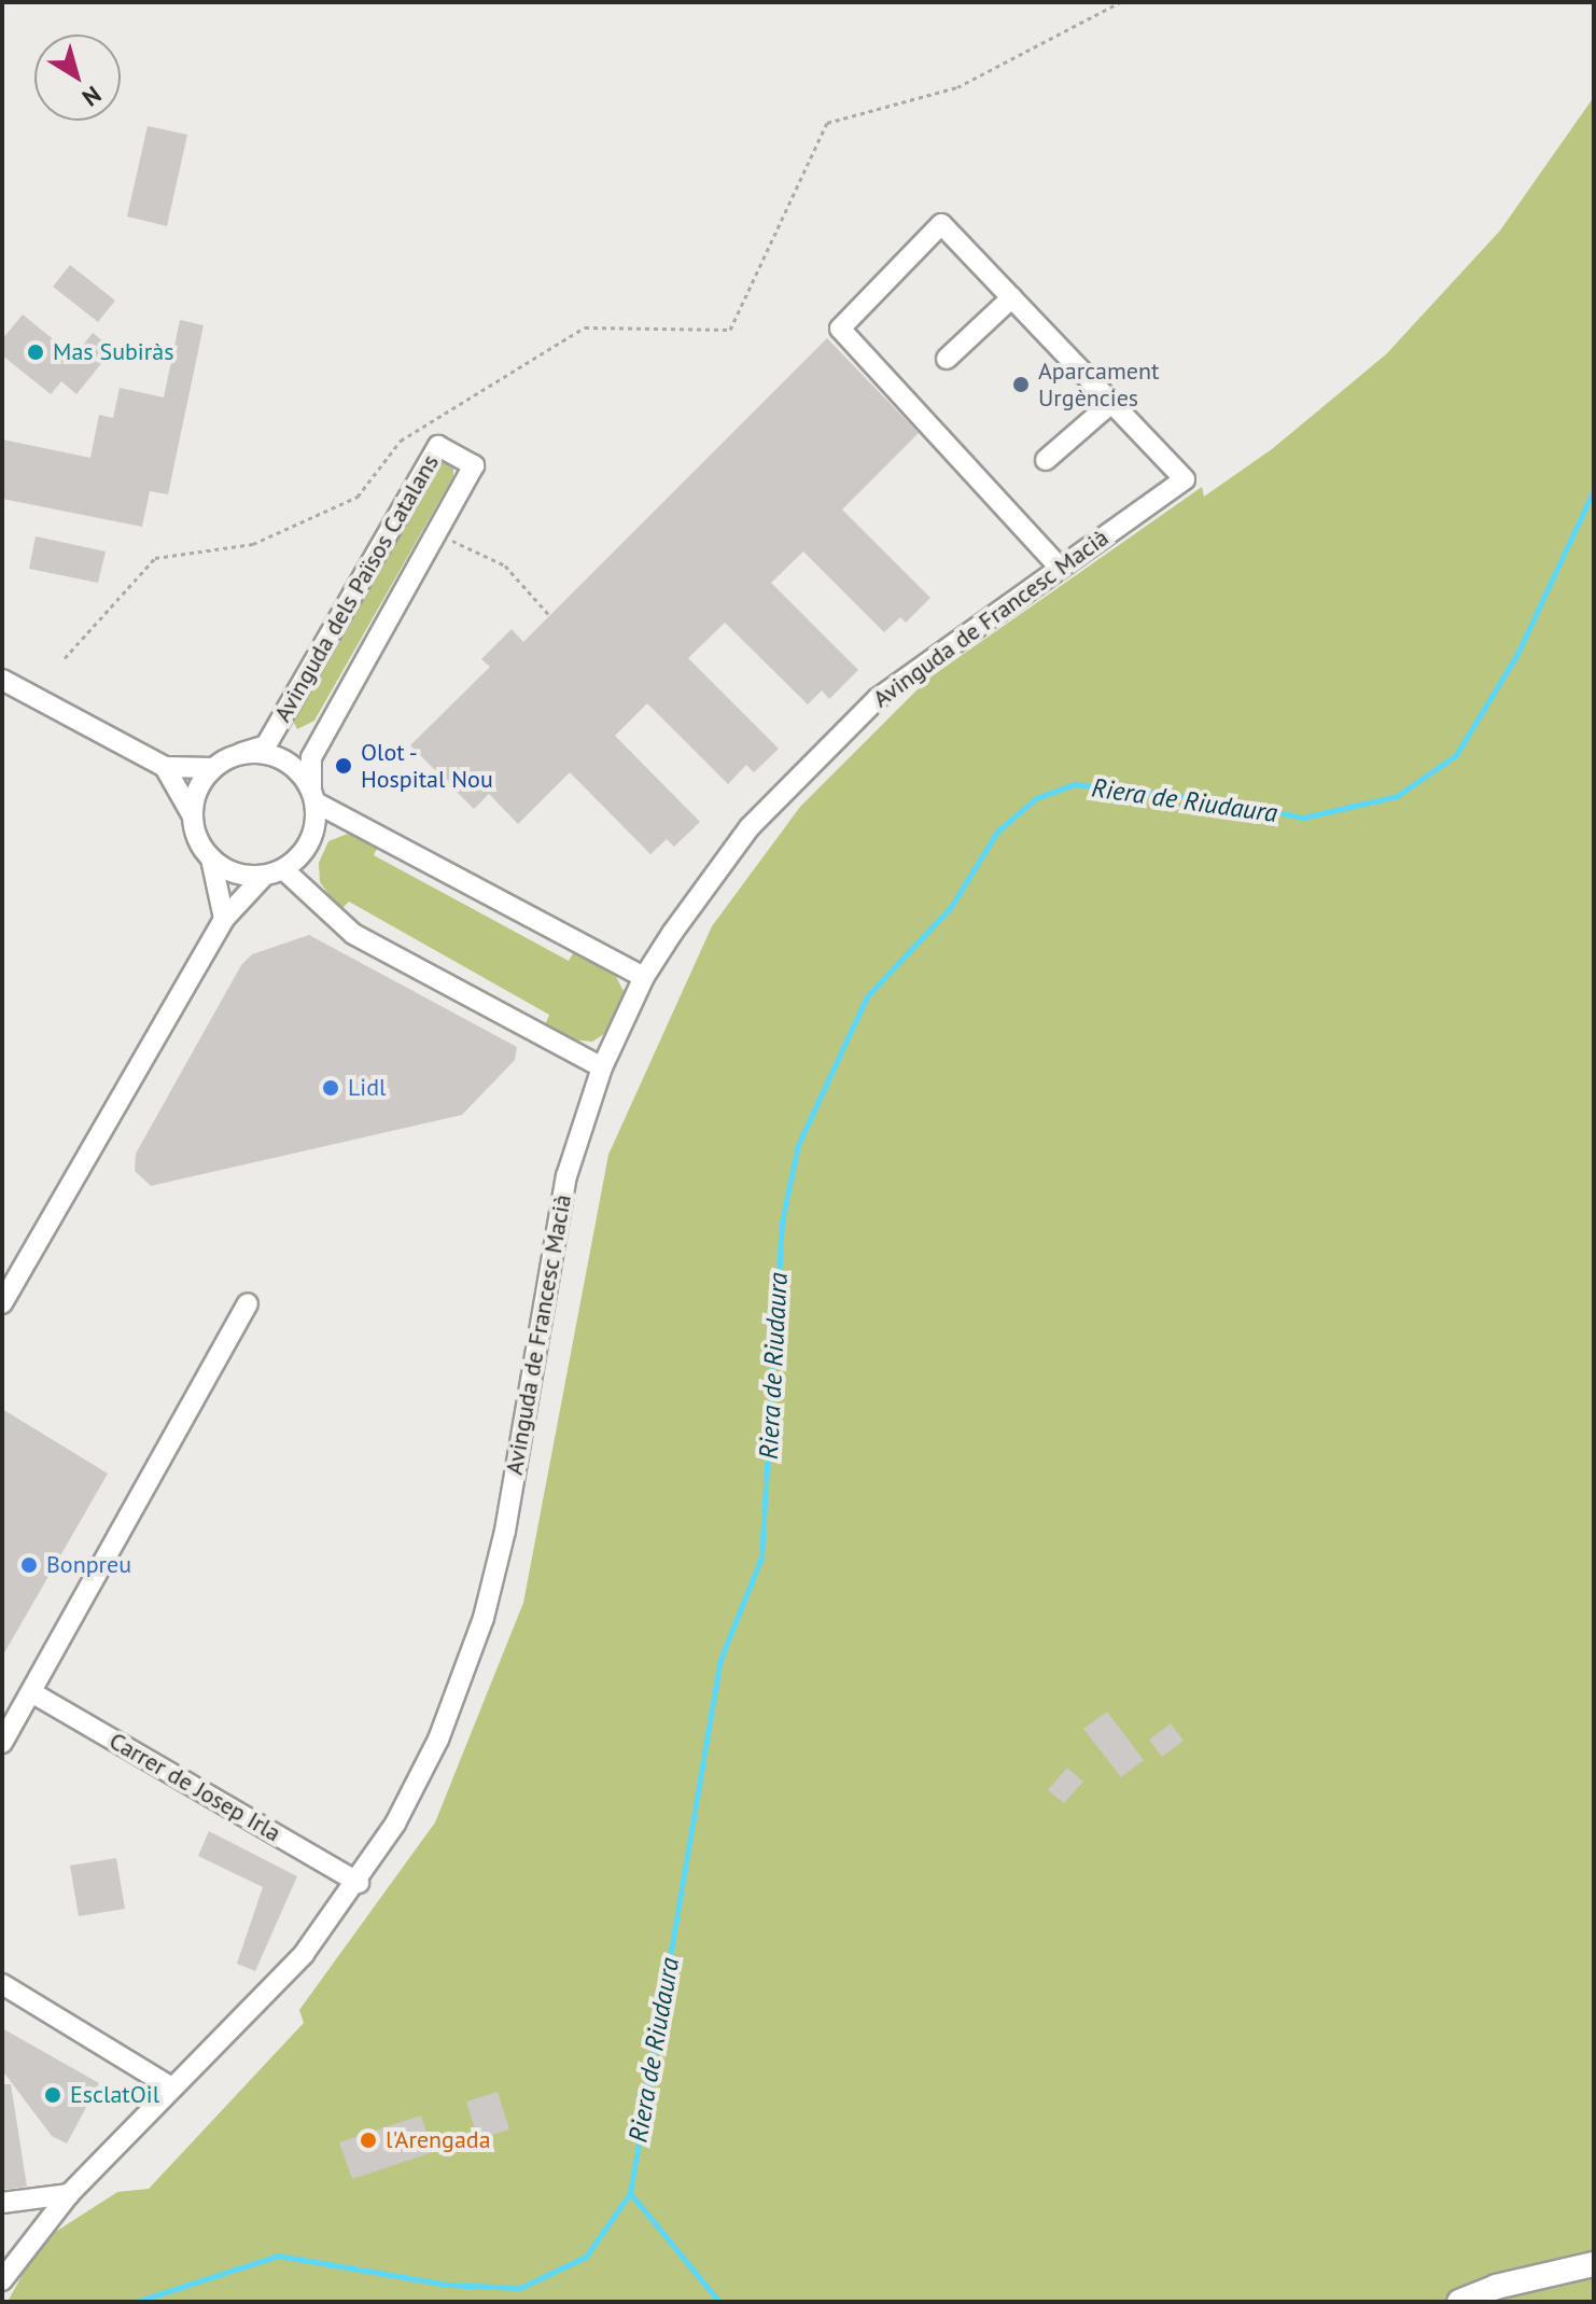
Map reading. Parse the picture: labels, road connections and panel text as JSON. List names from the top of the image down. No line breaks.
{"streets":{"street":["Avinguda dels Països Catalans","Avinguda de Francesc Macià","Carrer de Josep Irla"]},"crossings":[["Avinguda de Francesc Macià","Carrer de Josep Irla"]],"water":["Riera de Riudaura"],"places":["Mas Subiràs","Aparcament Urgències","Olot - Hospital Nou","Lidl","Bonpreu","EsclatOil","l'Arengada"],"north":"bottom right"}
